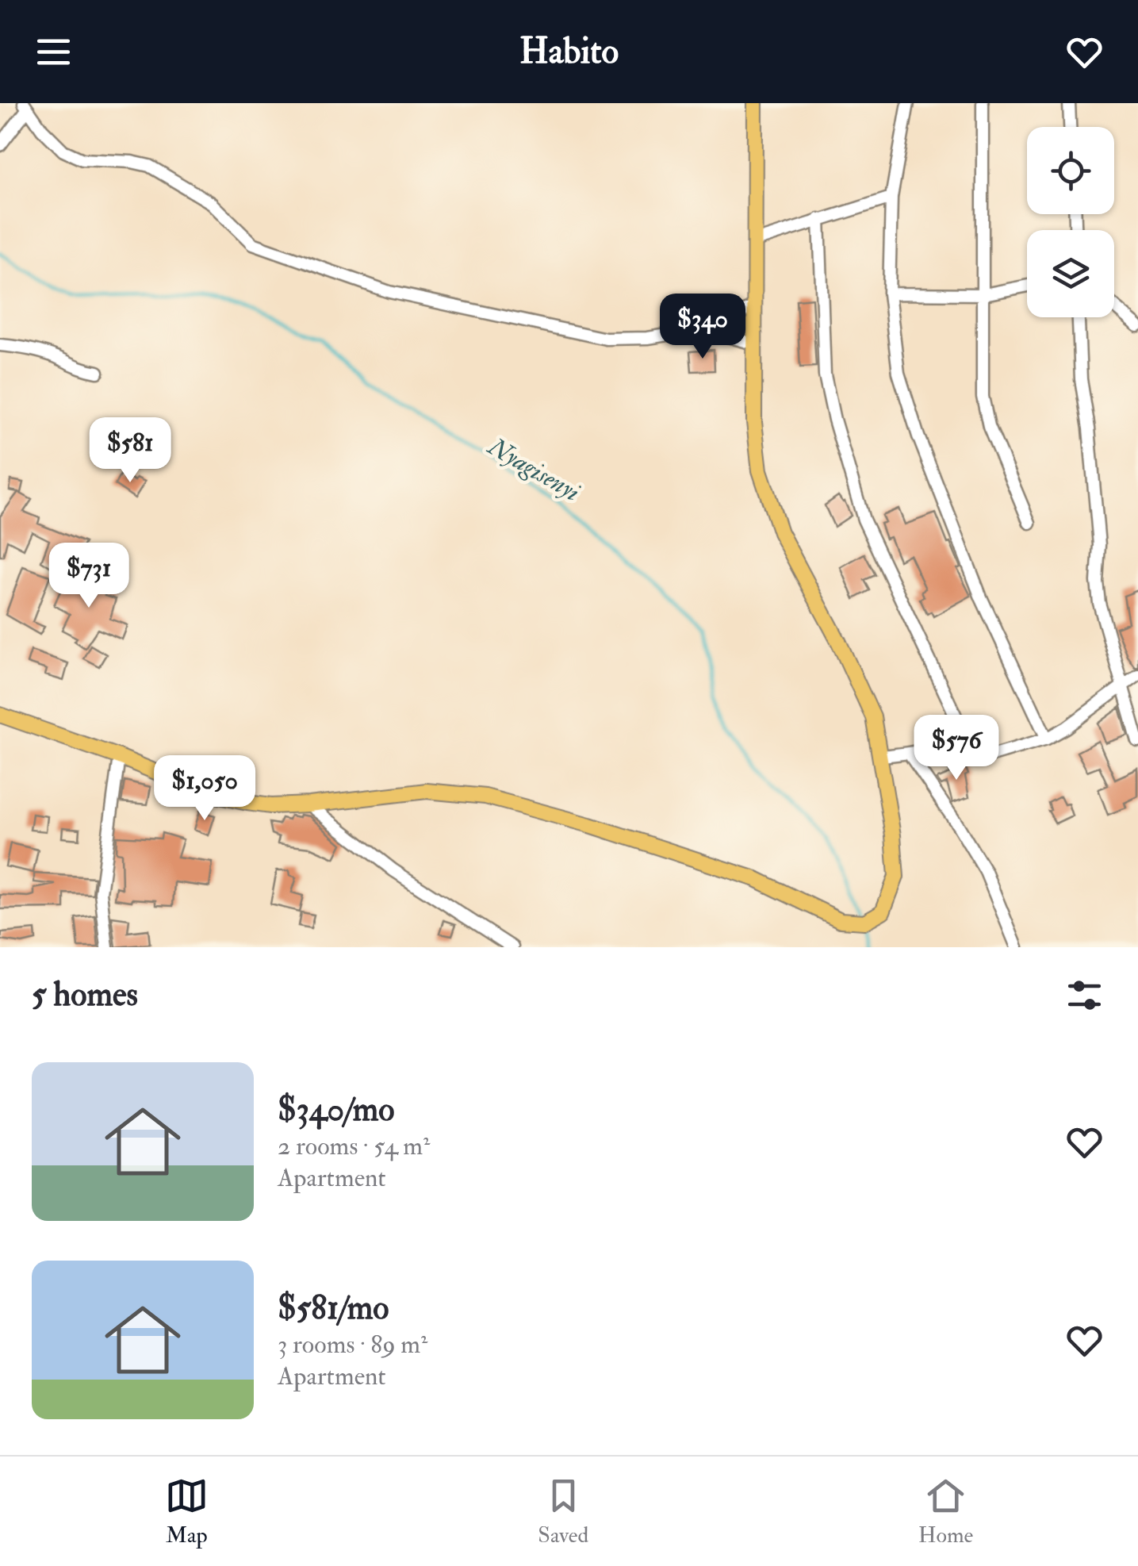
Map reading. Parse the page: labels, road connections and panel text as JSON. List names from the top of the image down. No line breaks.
{"water":["Nyagisenyi"],"page":{"header":"Habito","price":["$340","$581","$731","$576","$1,050"],"heading":"5 homes","list":[{"name":"$340/mo","note":"2 rooms · 54 m² · Apartment"},{"name":"$581/mo","note":"3 rooms · 89 m² · Apartment"}],"tabs":["Map","Saved","Home"]}}
